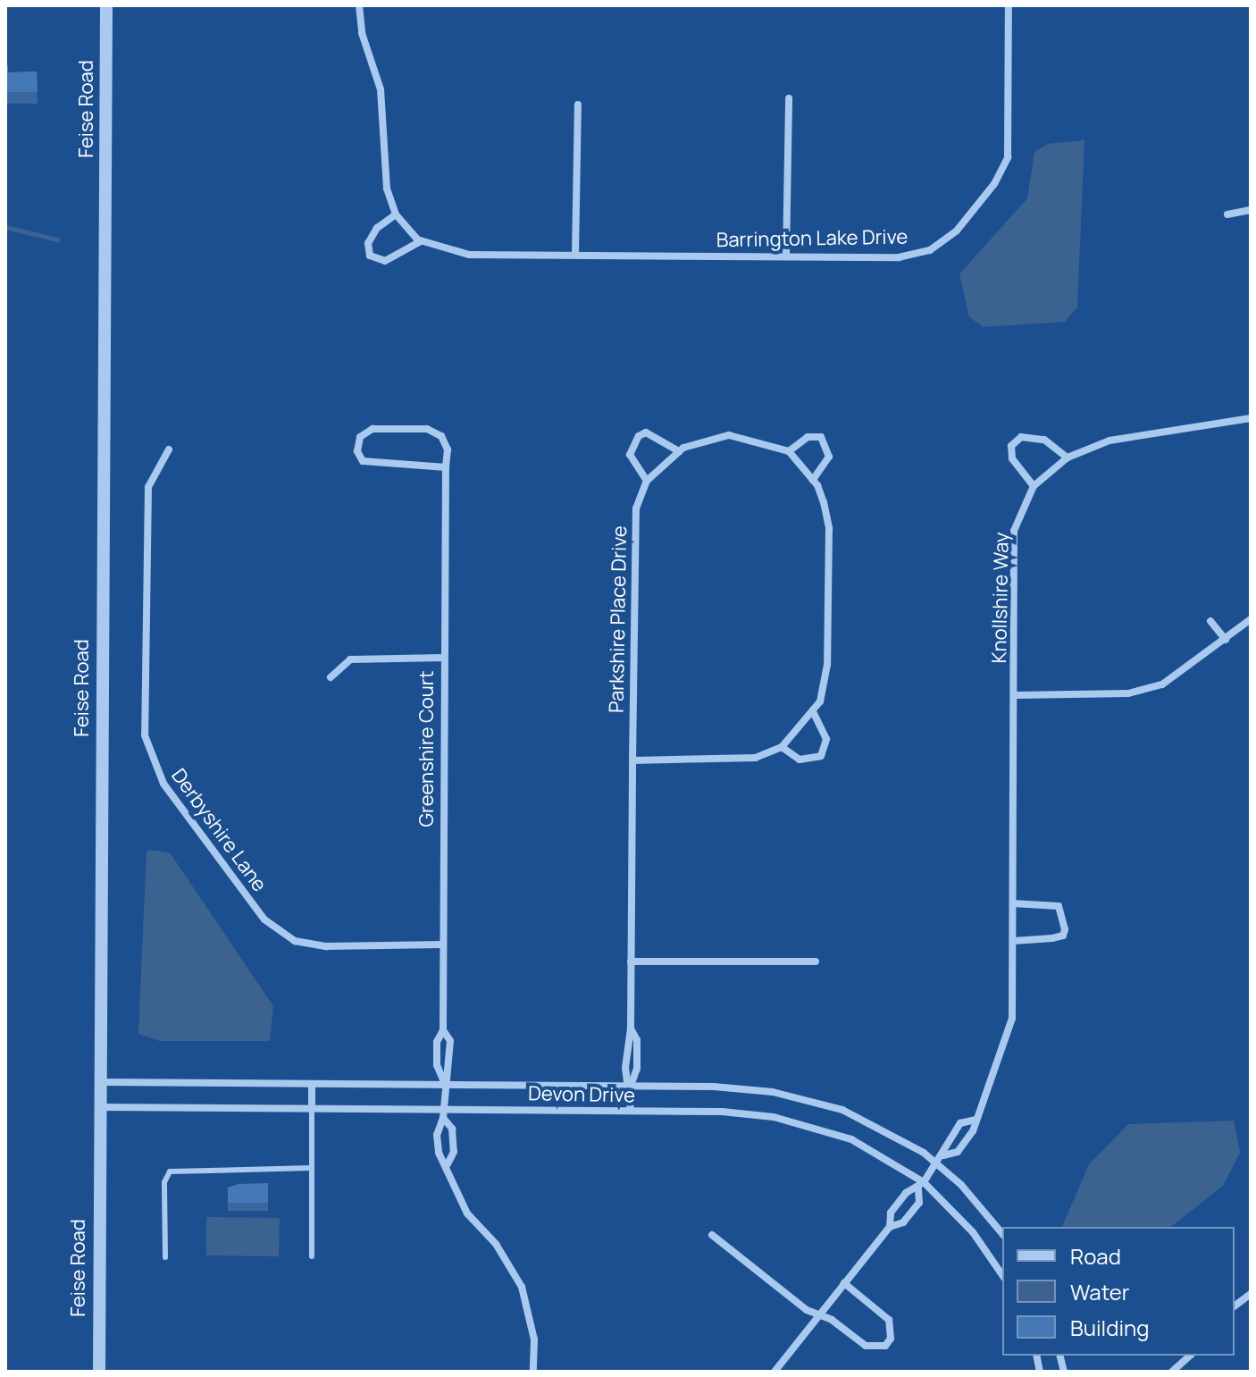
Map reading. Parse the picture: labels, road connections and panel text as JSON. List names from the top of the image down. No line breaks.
{"streets":{"street":["Feise Road","Barrington Lake Drive","Knollshire Way","Parkshire Place Drive","Greenshire Court","Derbyshire Lane","Devon Drive"]},"crossings":[["Feise Road","Devon Drive"],["Knollshire Way","Devon Drive"],["Parkshire Place Drive","Devon Drive"],["Greenshire Court","Derbyshire Lane"],["Greenshire Court","Devon Drive"]],"legend":["Road","Water","Building"]}
